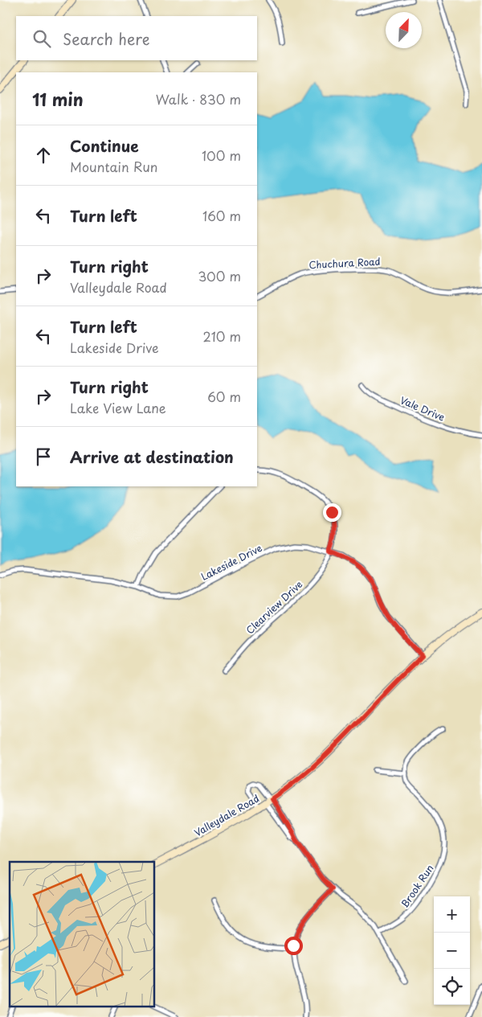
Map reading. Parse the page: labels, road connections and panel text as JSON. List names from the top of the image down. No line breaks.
{"streets":{"main road":["Valleydale Road"],"street":["Chuchura Road","Vale Drive","Lakeside Drive","Clearview Drive","Brook Run"]},"crossings":[["Lakeside Drive","Clearview Drive"],["Lakeside Drive","Valleydale Road"]],"north":"top right","page":{"search":"Search here","heading":["11 min","Walk · 830 m"],"list":[["Continue","Mountain Run","100 m"],["Turn left","160 m"],["Turn right","Valleydale Road","300 m"],["Turn left","Lakeside Drive","210 m"],["Turn right","Lake View Lane","60 m"],"Arrive at destination"],"map_buttons":["+","−"]}}
